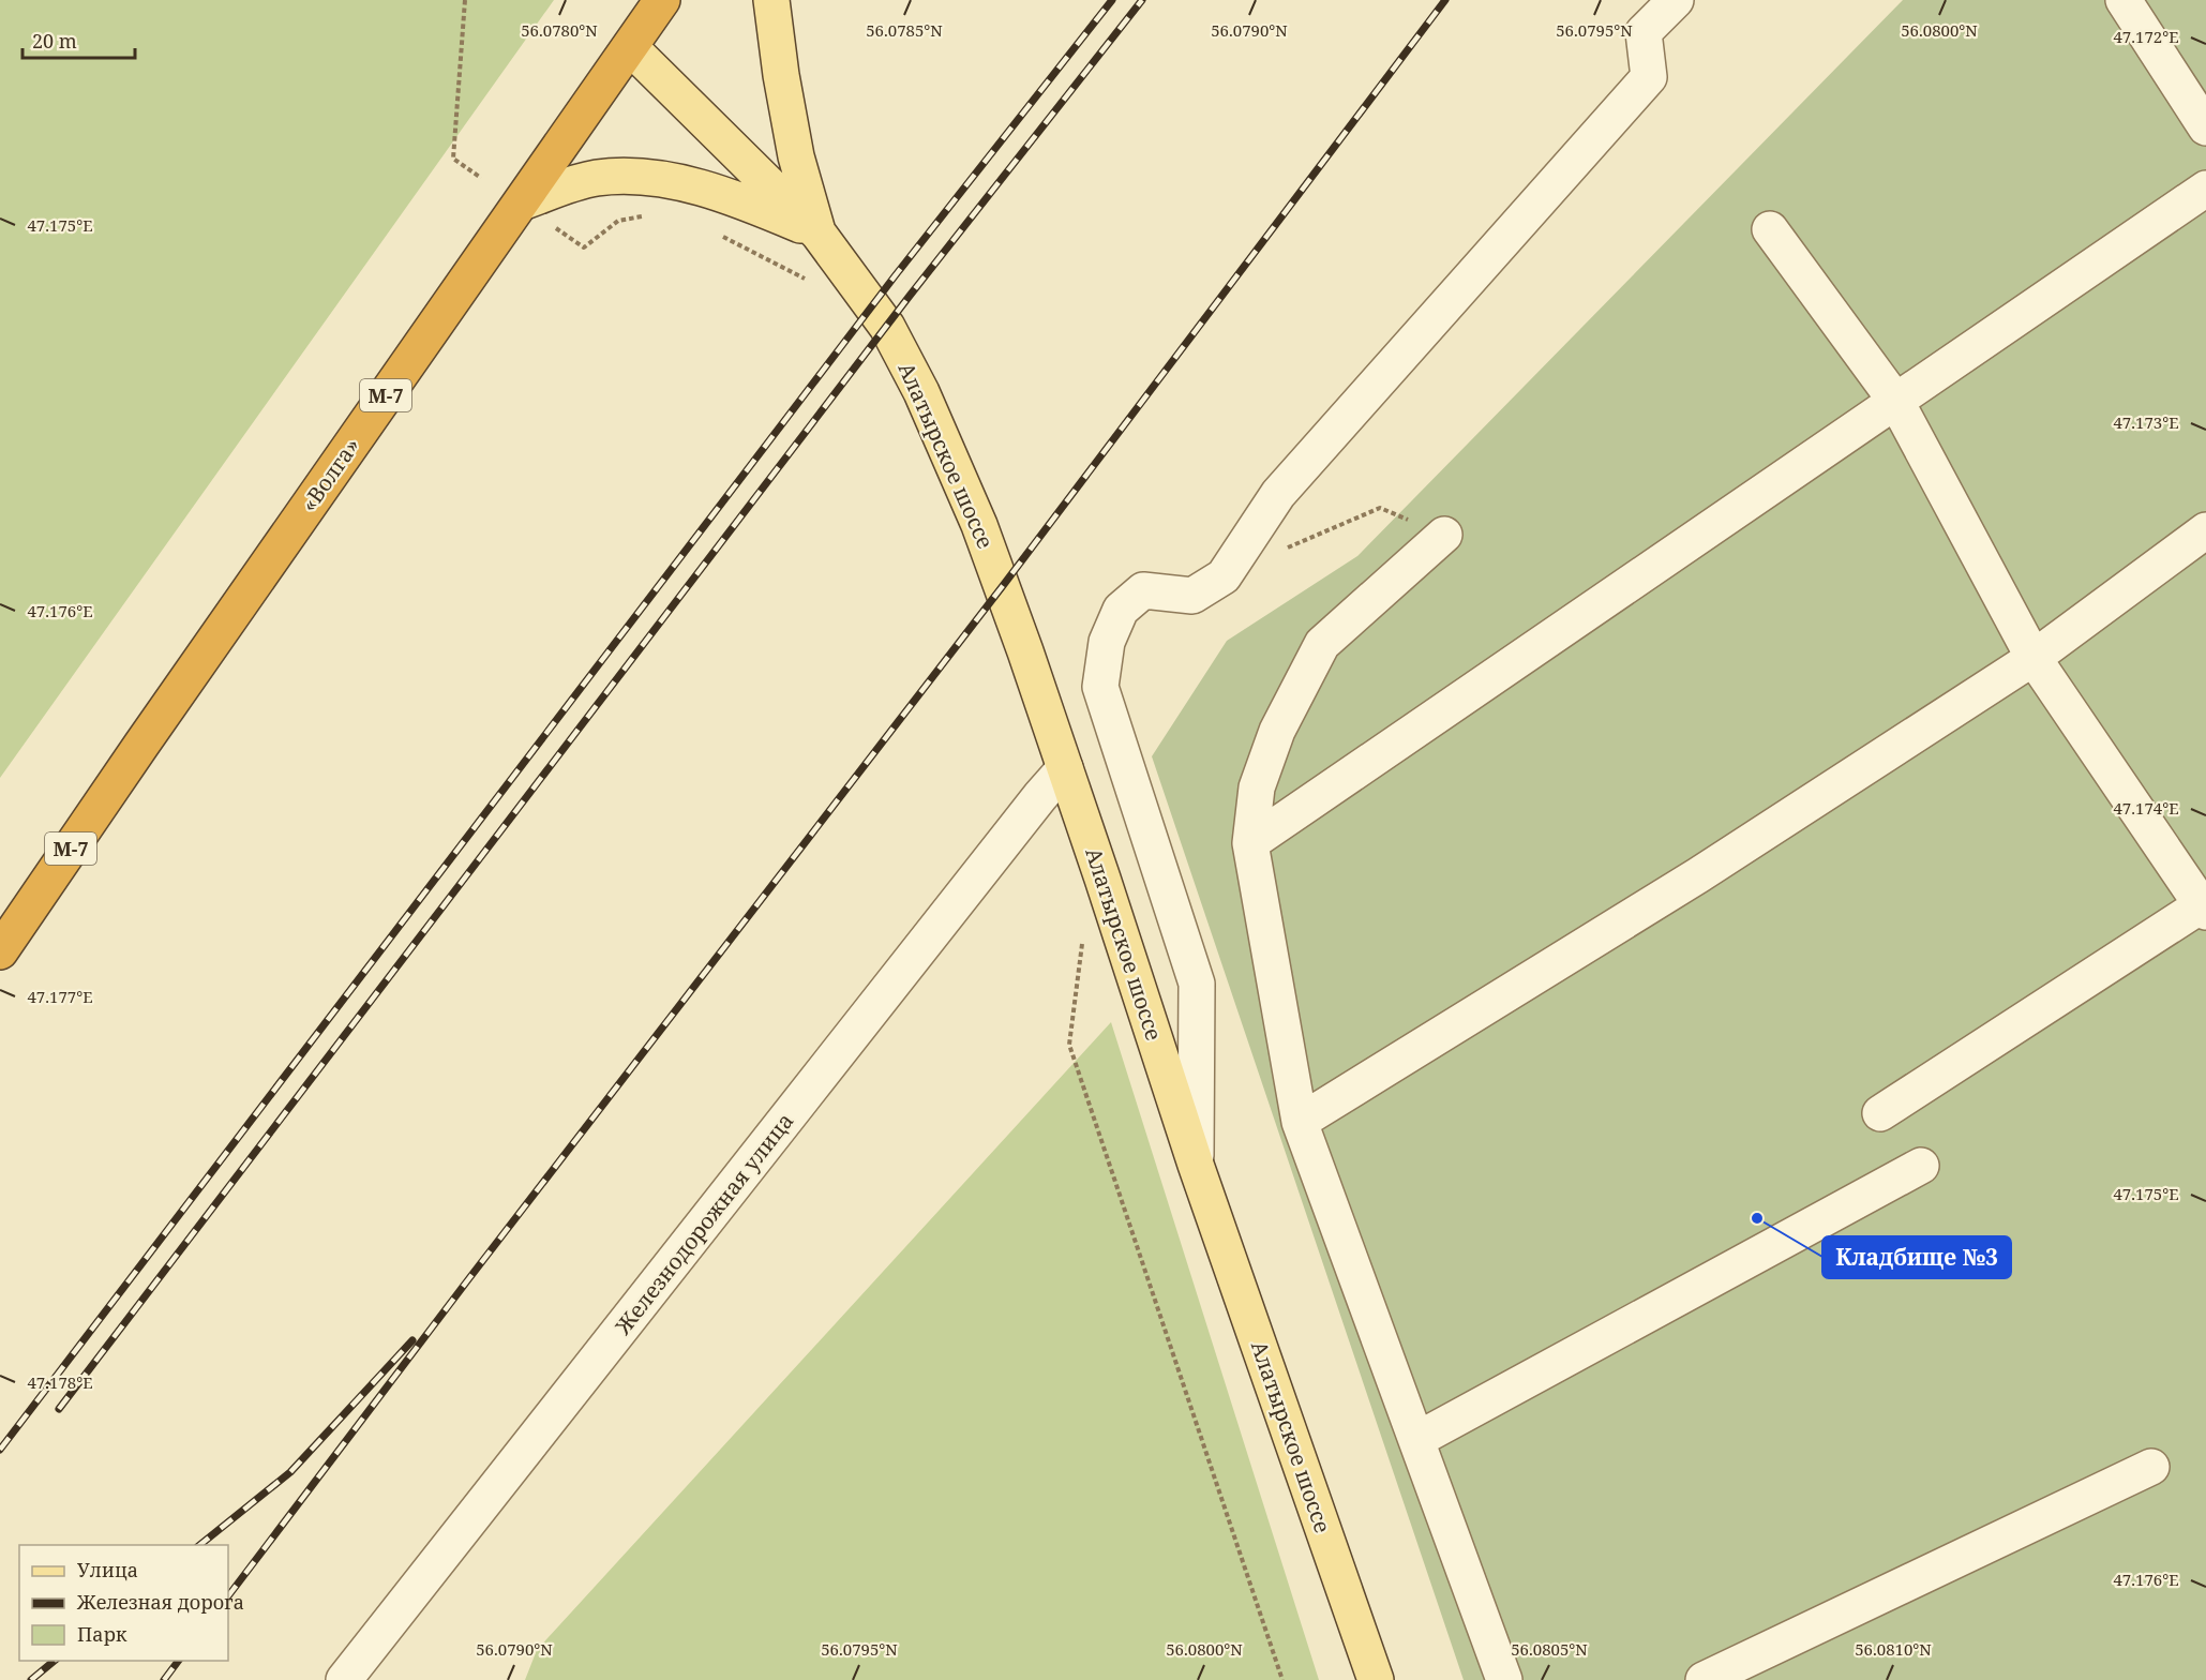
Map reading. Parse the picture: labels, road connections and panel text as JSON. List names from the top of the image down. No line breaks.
{"streets":{"highway":["М-7","«Волга»"],"main road":["Алатырское шоссе"],"lane":["Железнодорожная улица"]},"crossings":[["Алатырское шоссе","Железнодорожная улица"]],"places":["Кладбище №3"],"legend":["Улица","Железная дорога","Парк"],"scale_bar":"20 m","coordinates":["56.0785°N","56.0790°N","56.0795°N","56.0800°N","56.0780°N","47.172°E","47.175°E","47.173°E","47.176°E","47.174°E","47.177°E","47.178°E","56.0805°N","56.0810°N"]}
